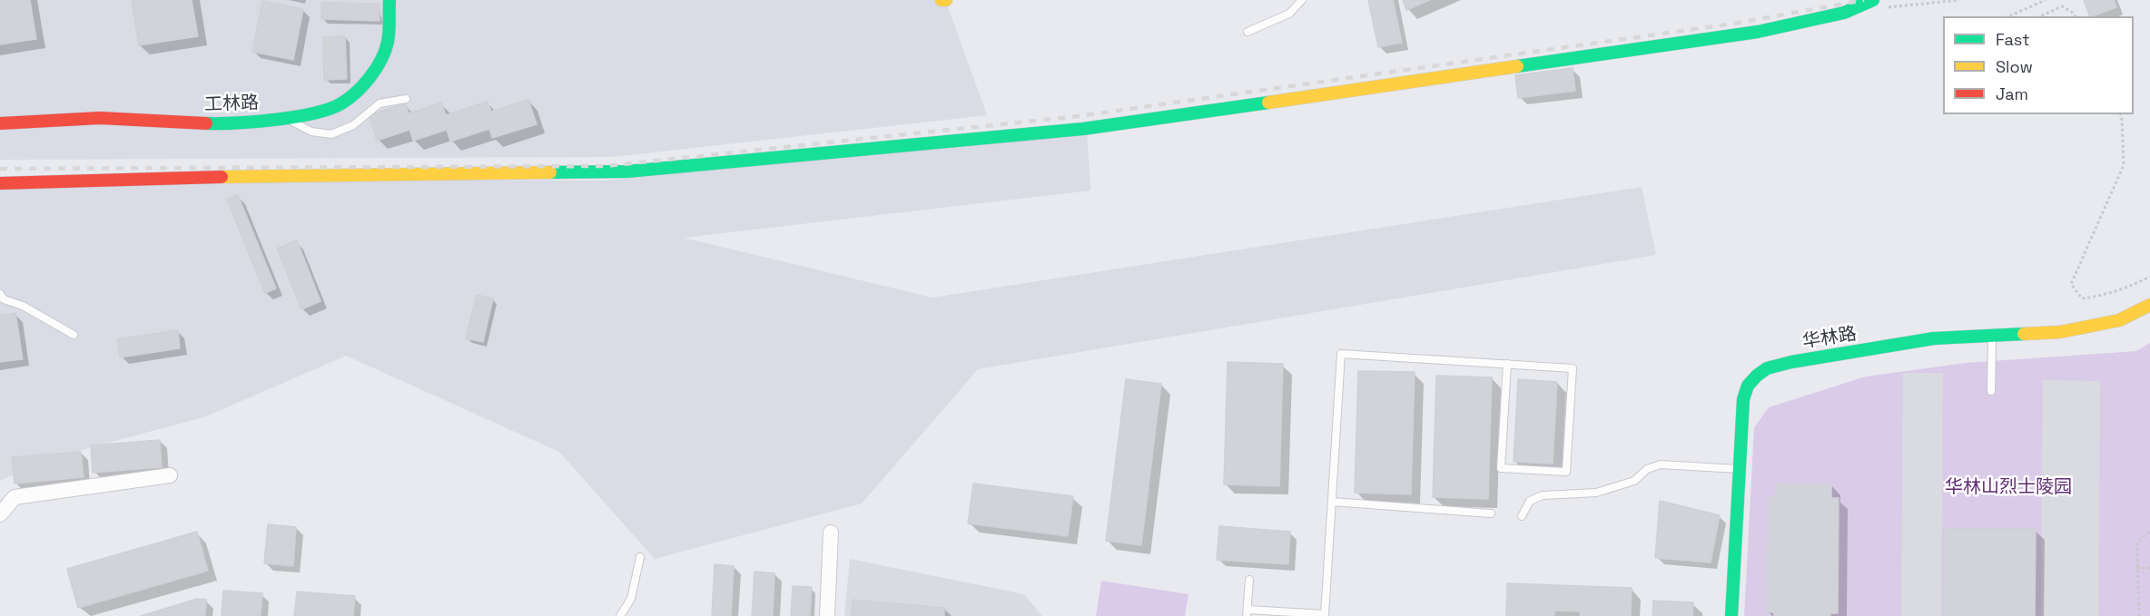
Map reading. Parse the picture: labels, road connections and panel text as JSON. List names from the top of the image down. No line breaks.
{"streets":{"street":["工林路","华林路"]},"parks":["华林山烈士陵园"],"legend":["Fast","Slow","Jam"]}
